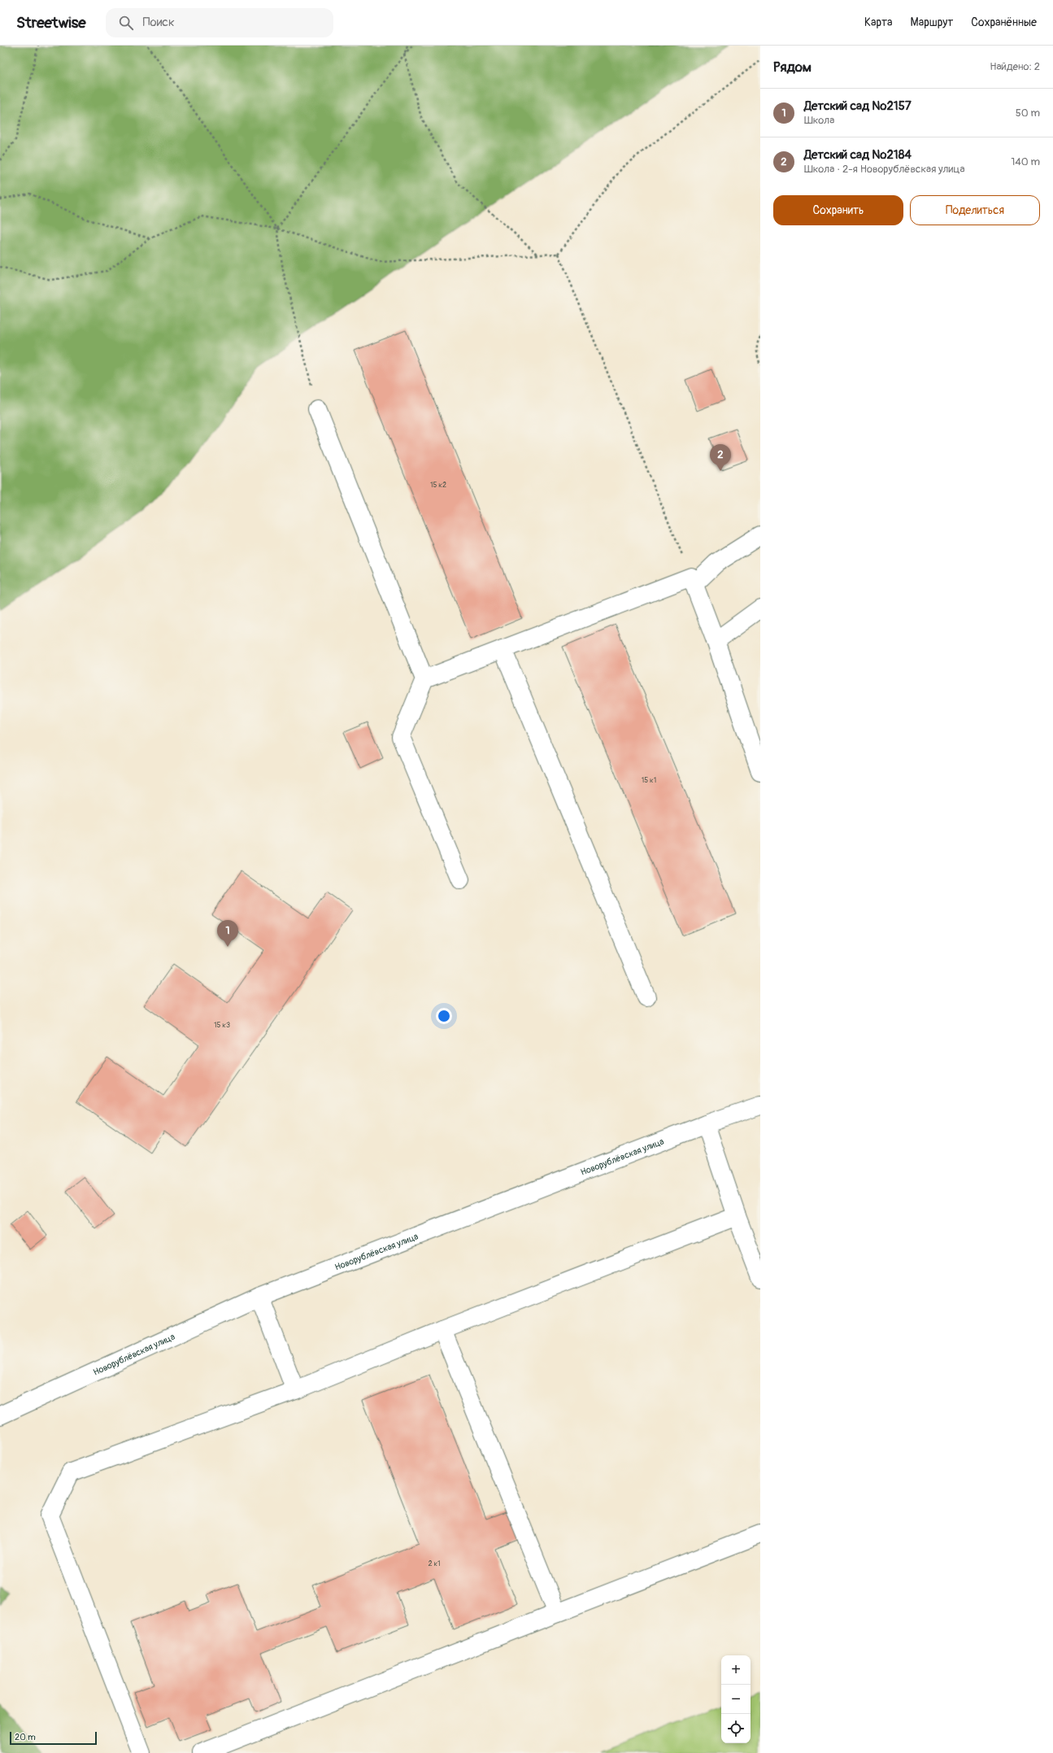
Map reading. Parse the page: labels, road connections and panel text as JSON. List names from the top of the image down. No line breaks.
{"streets":{"street":["Новорублёвская улица"]},"house_numbers":["15 к2","15 к1","15 к3","2 к1"],"scale_bar":"20 m","page":{"header":"Streetwise","search":"Поиск","nav":["Карта","Маршрут","Сохранённые"],"heading":["Рядом","Найдено: 2"],"list":[{"mark":"1","name":"Детский сад №2157","note":"Школа","value":"50 m"},{"mark":"2","name":"Детский сад №2184","note":"Школа · 2-я Новорублёвская улица","value":"140 m"}],"buttons":["Сохранить","Поделиться"],"pins":["2","1"],"map_buttons":["+","−"],"scale":"20 m"}}
